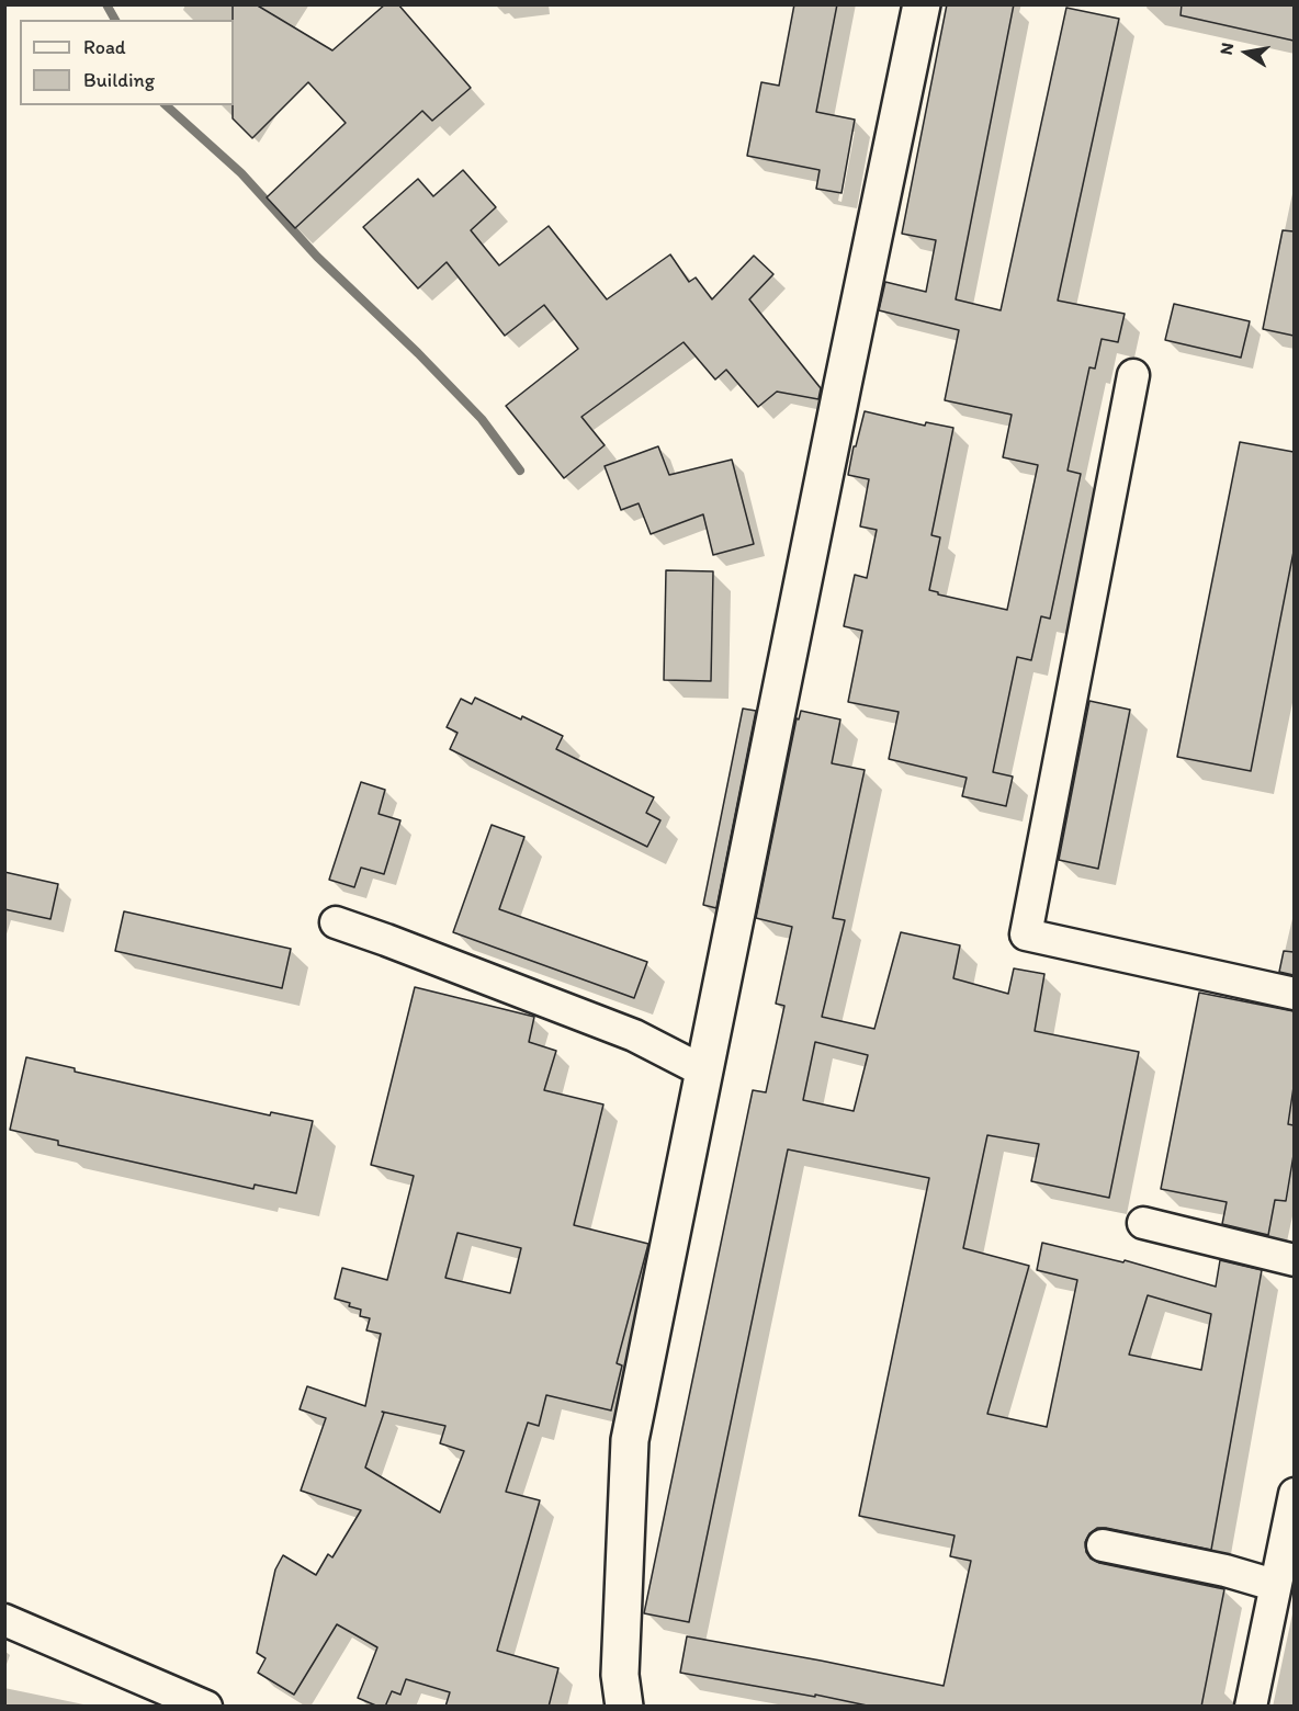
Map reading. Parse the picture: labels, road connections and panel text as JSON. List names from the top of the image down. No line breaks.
{"legend":["Road","Building"],"north":"left"}
